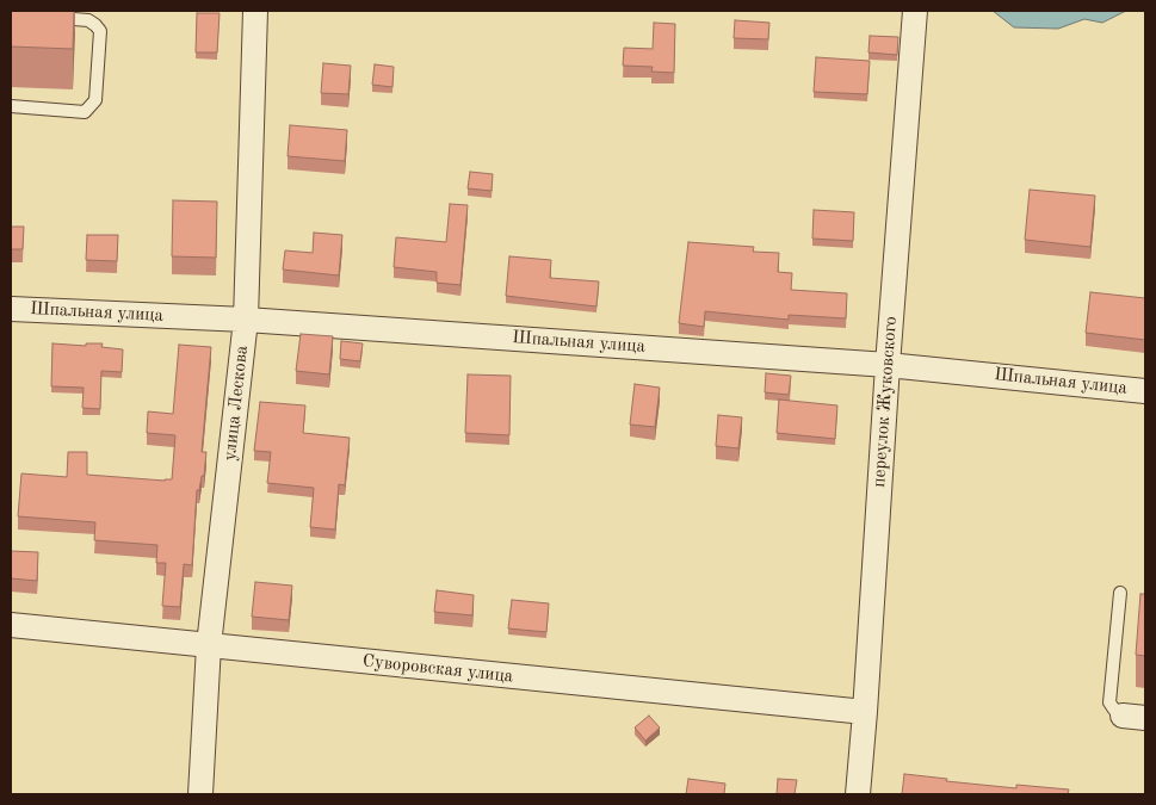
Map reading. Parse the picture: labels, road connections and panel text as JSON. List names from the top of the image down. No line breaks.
{"streets":{"street":["Шпальная улица","переулок Жуковского","улица Лескова","Суворовская улица"]},"crossings":[["Шпальная улица","переулок Жуковского"],["Шпальная улица","улица Лескова"],["переулок Жуковского","Суворовская улица"],["улица Лескова","Суворовская улица"]]}
